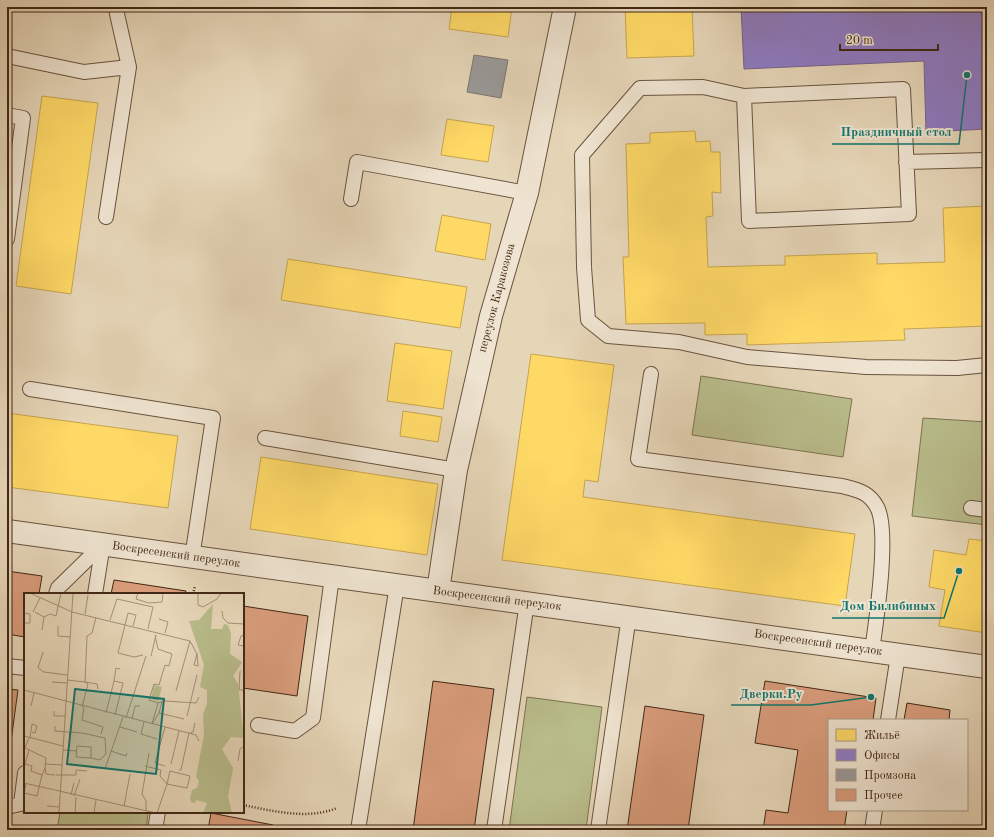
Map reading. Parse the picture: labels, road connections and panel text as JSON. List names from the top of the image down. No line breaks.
{"streets":{"street":["переулок Каракозова","Воскресенский переулок"]},"crossings":[["переулок Каракозова","Воскресенский переулок"]],"places":["Праздничный стол","Дом Билибиных","Дверки.Ру"],"legend":["Жильё","Офисы","Промзона","Прочее"],"scale_bar":"20 m"}
